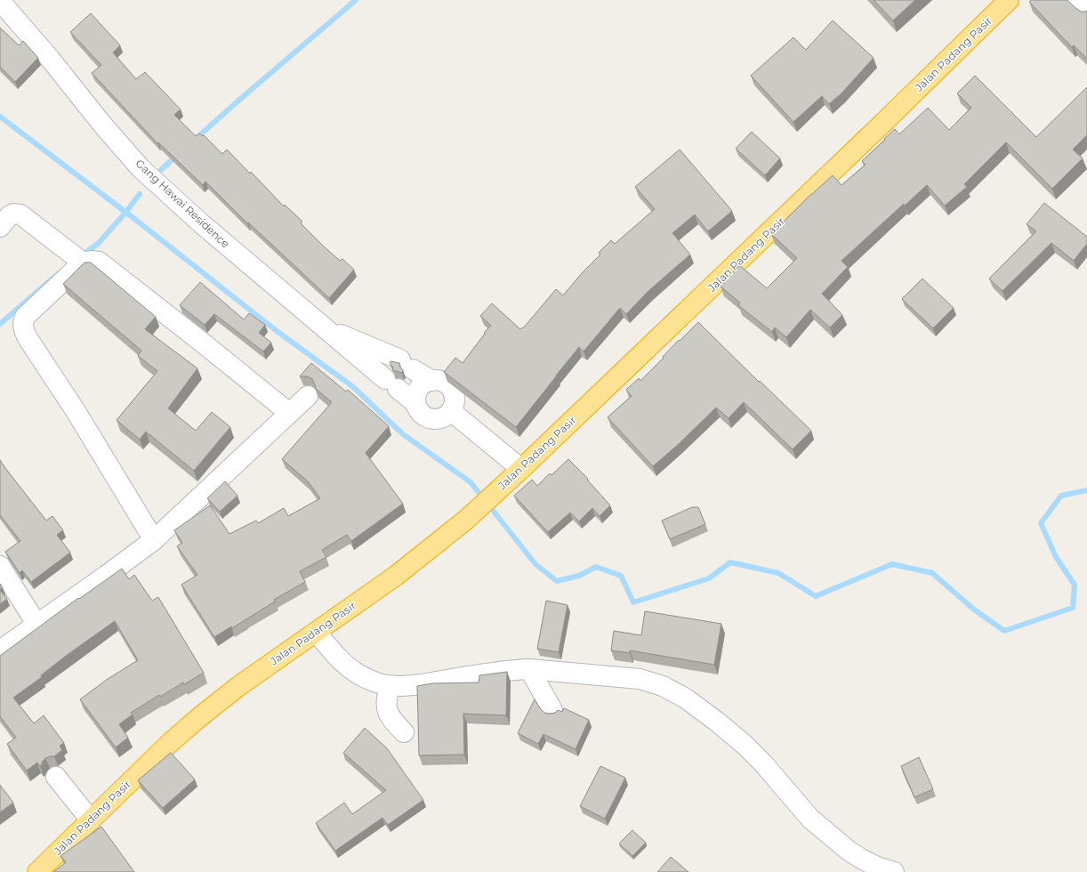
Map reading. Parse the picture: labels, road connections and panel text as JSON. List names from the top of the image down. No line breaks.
{"streets":{"highway":["Jalan Padang Pasir"],"street":["Gang Hawai Residence"]}}
